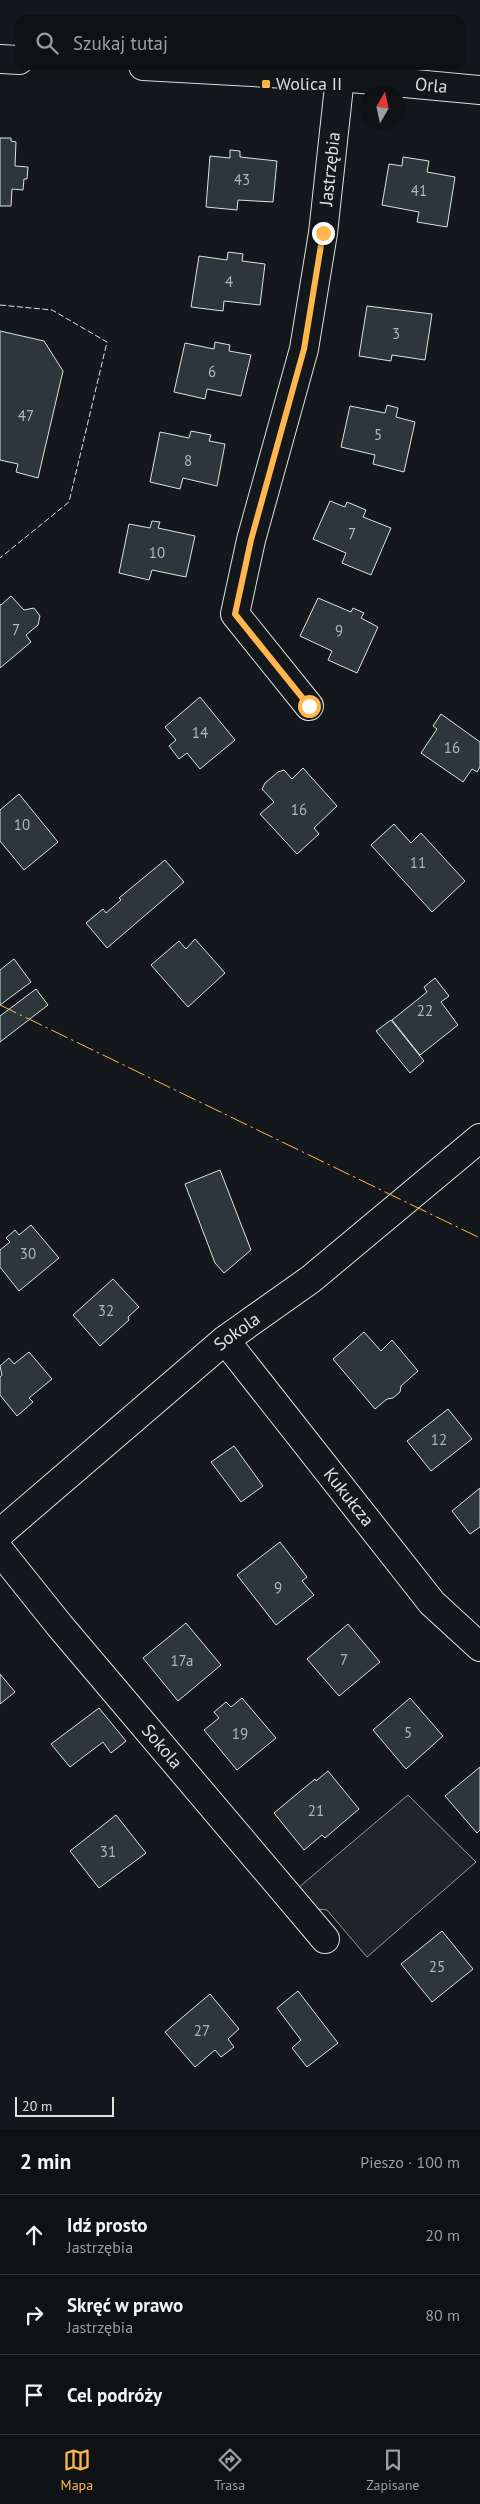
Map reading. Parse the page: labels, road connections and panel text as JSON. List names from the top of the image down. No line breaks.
{"streets":{"street":["Orla","Jastrzębia","Sokola","Kukułcza"]},"crossings":[["Orla","Jastrzębia"],["Sokola","Kukułcza"]],"places":{"transit":["Wolica II"]},"house_numbers":["43","41","4","3","6","47","5","8","7","10","7","9","14","16","16","10","11","22","30","32","12","9","7","17a","5","19","21","31","25","27"],"scale_bar":"20 m","north":"top","page":{"search":"Szukaj tutaj","scale":"20 m","heading":["2 min","Pieszo · 100 m"],"list":[["Idź prosto","Jastrzębia","20 m"],["Skręć w prawo","Jastrzębia","80 m"],"Cel podróży"],"nav":["Mapa","Trasa","Zapisane"]}}
